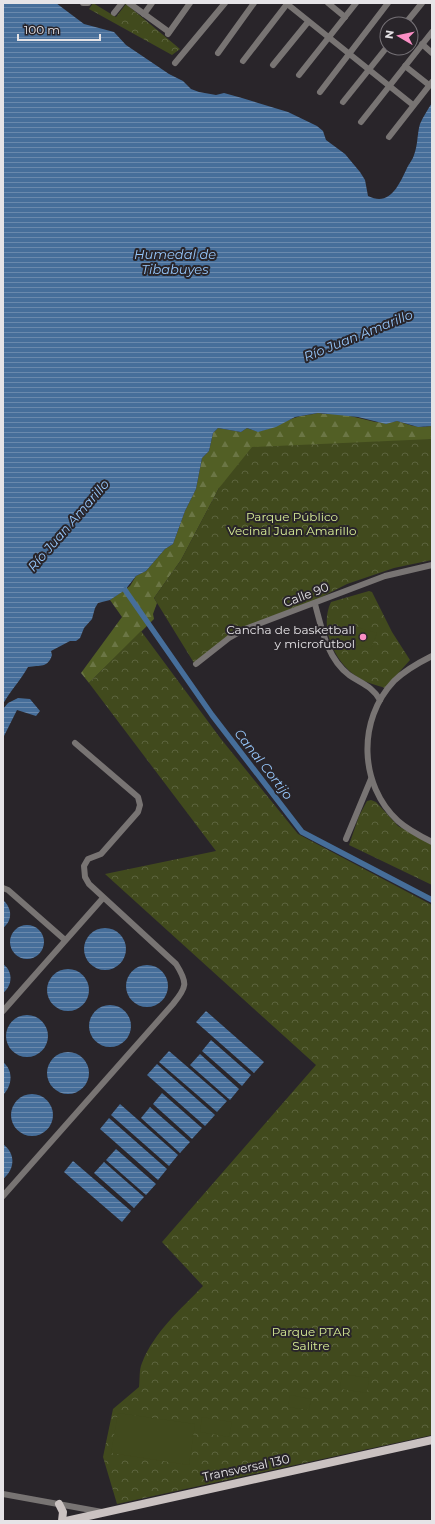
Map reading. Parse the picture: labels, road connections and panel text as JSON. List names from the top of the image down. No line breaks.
{"streets":{"main road":["Transversal 130"],"street":["Calle 90"]},"water":["Humedal de Tibabuyes","Río Juan Amarillo","Canal Cortijo"],"parks":["Parque Público Vecinal Juan Amarillo","Parque PTAR Salitre"],"places":["Cancha de basketball y microfutbol"],"scale_bar":"100 m","north":"left"}
